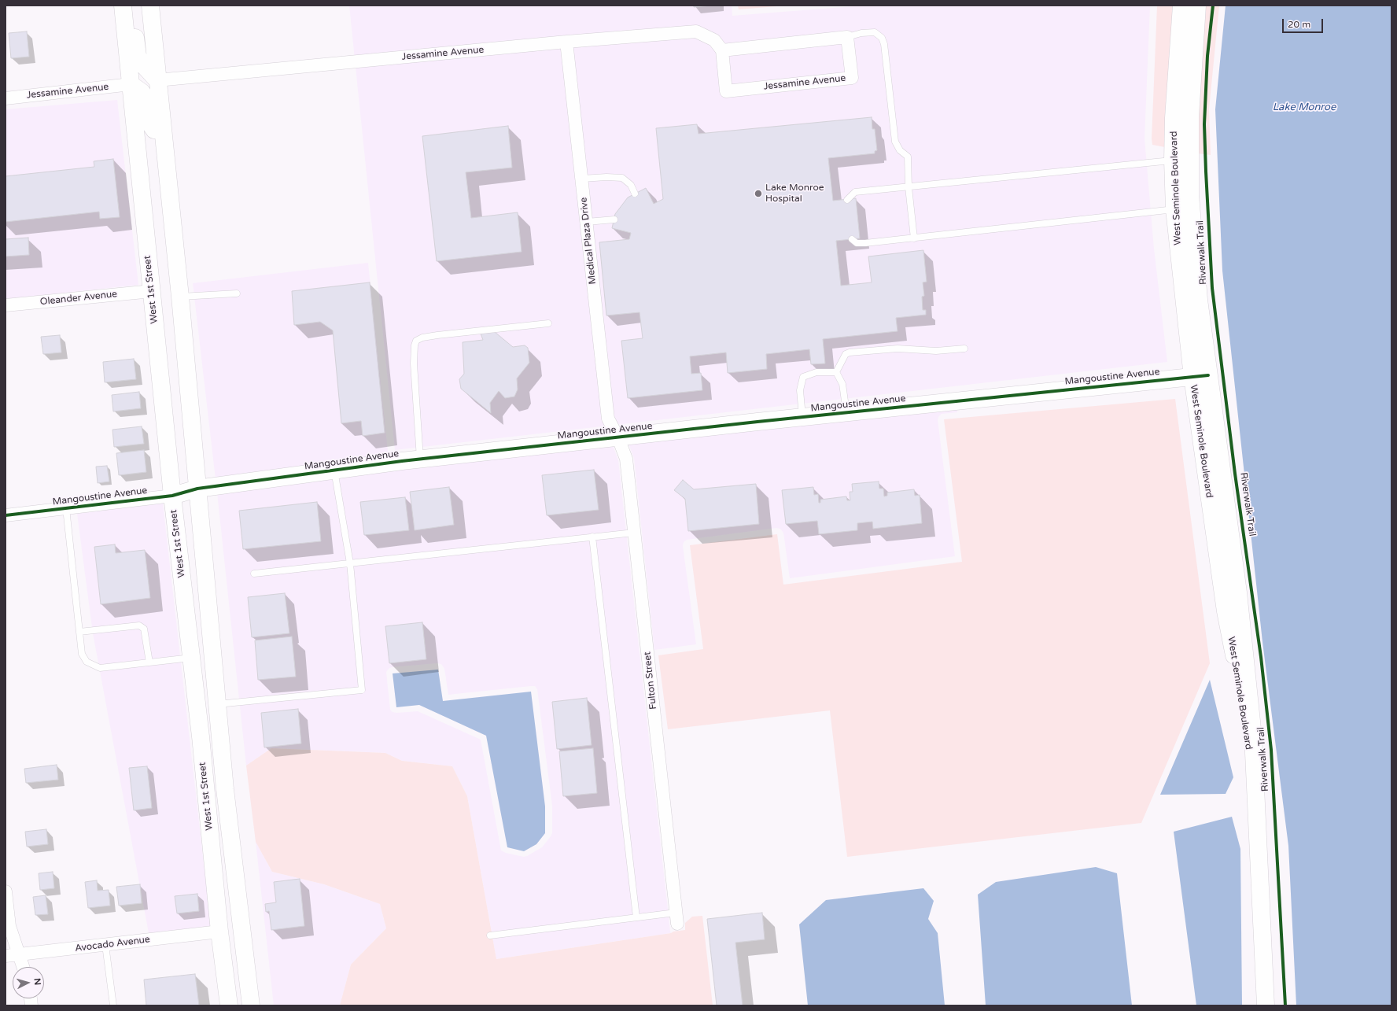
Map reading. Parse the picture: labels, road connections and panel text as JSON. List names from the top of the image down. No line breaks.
{"streets":{"main road":["West Seminole Boulevard","West 1st Street","Mangoustine Avenue"],"street":["Jessamine Avenue","Medical Plaza Drive","Oleander Avenue","Fulton Street","Avocado Avenue"],"cycle path":["Riverwalk Trail"]},"crossings":[["Jessamine Avenue","Medical Plaza Drive"],["Jessamine Avenue","West 1st Street"],["West Seminole Boulevard","Mangoustine Avenue"],["Medical Plaza Drive","Mangoustine Avenue"],["Medical Plaza Drive","Fulton Street"],["West 1st Street","Oleander Avenue"],["West 1st Street","Mangoustine Avenue"],["West 1st Street","Avocado Avenue"],["Mangoustine Avenue","Fulton Street"]],"water":["Lake Monroe"],"places":["Lake Monroe Hospital"],"scale_bar":"20 m","north":"right"}
